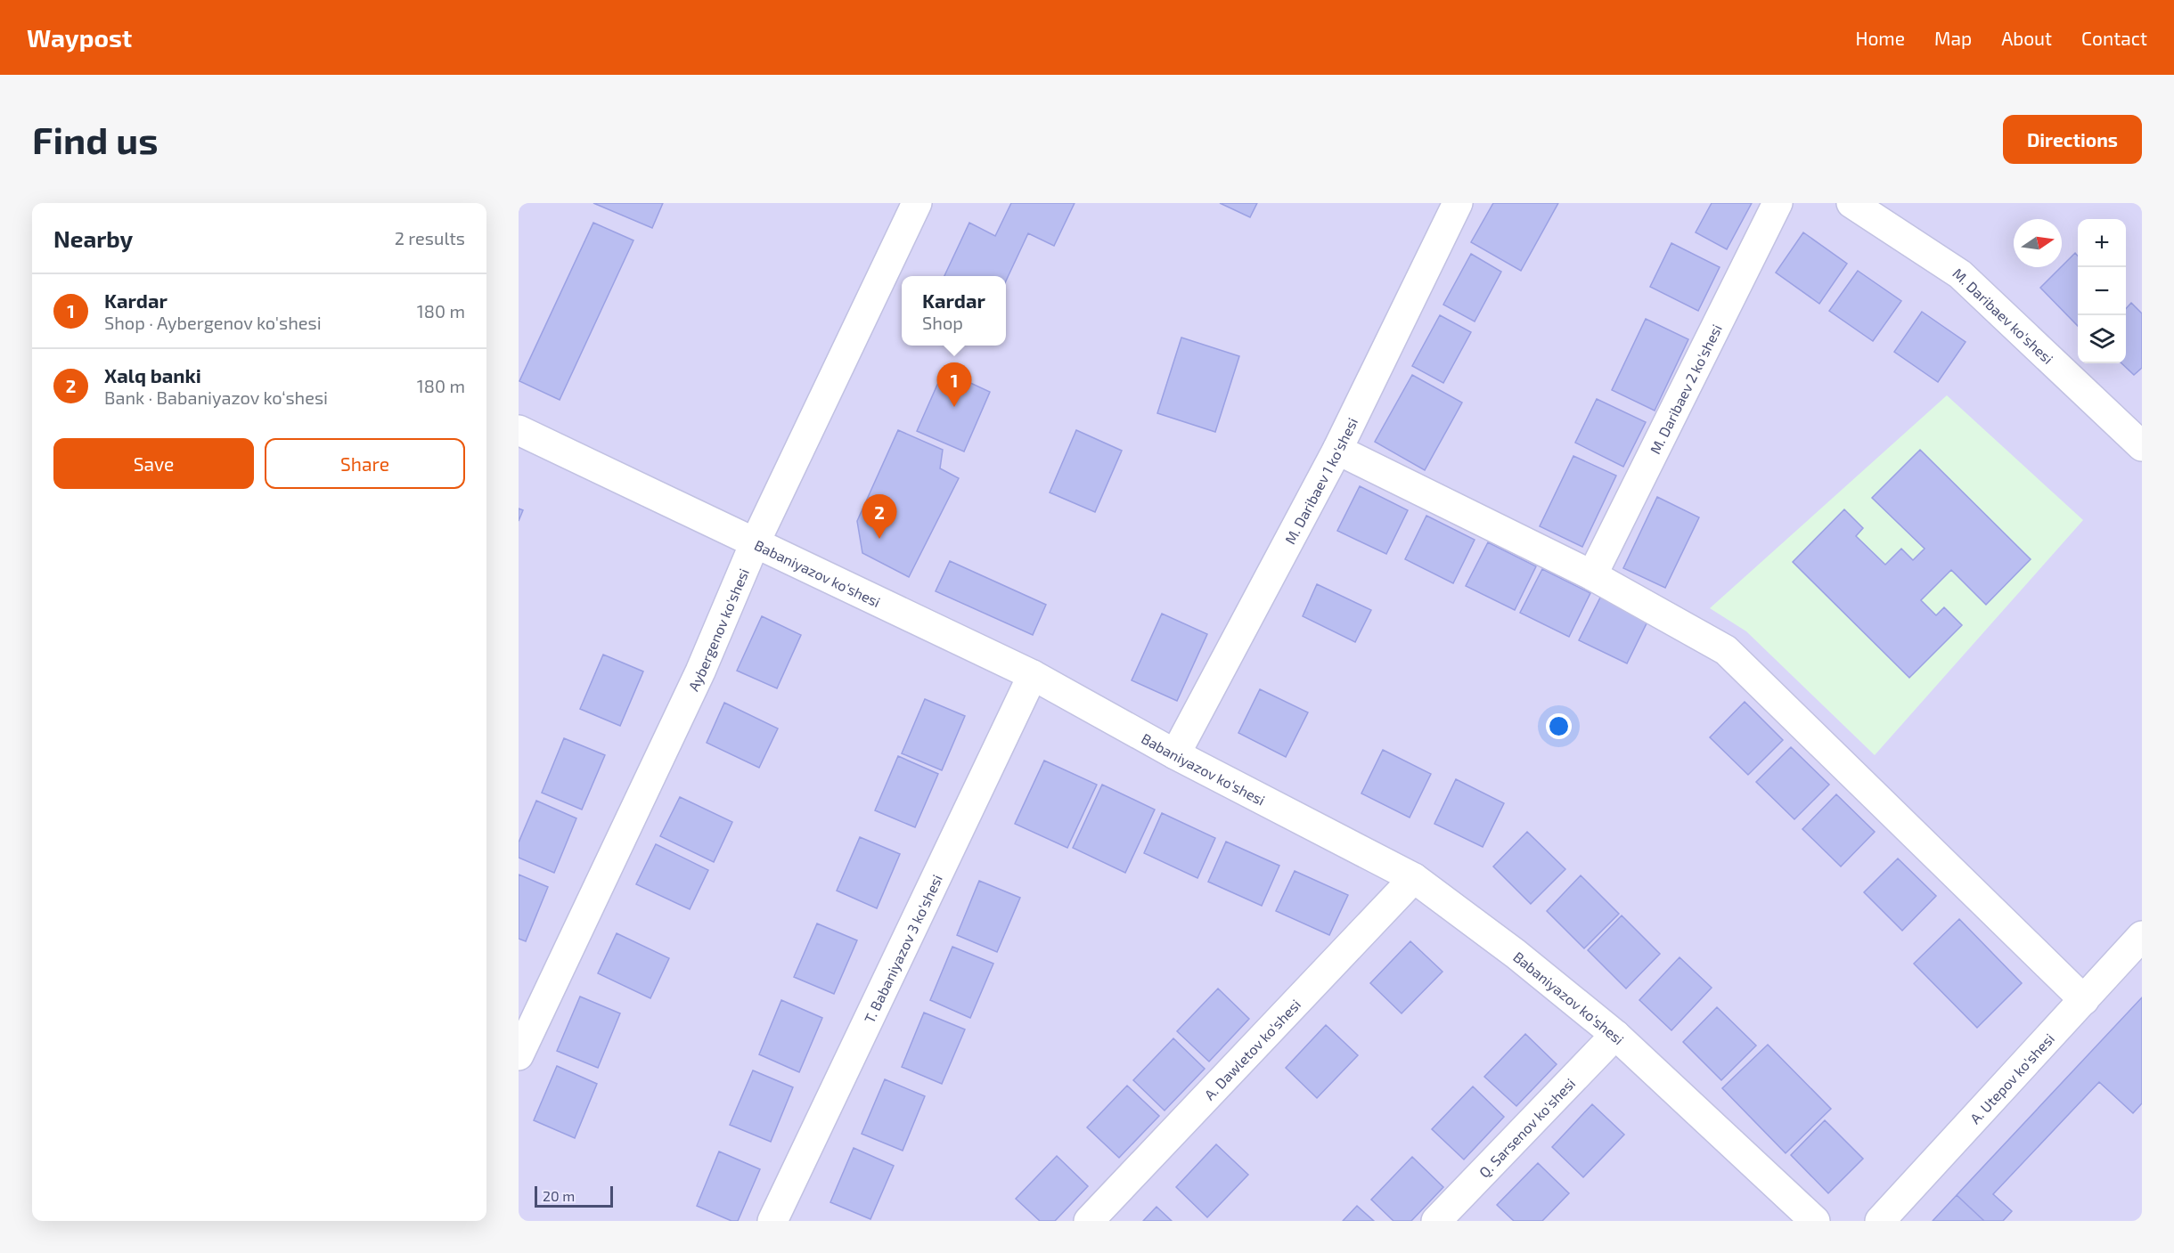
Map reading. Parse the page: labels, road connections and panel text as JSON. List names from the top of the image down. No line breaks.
{"streets":{"street":["M. Daribaev ko'shesi","M. Daribaev 2 ko'shesi","M. Daribaev 1 ko'shesi","Babaniyazov ko‘shesi","Aybergenov ko'shesi","T. Babaniyazov 3 ko'shesi","A. Dawletov ko'shesi","A. Utepov ko'shesi","Q. Sarsenov ko'shesi"]},"crossings":[["M. Daribaev 1 ko'shesi","Babaniyazov ko‘shesi"],["Babaniyazov ko‘shesi","Aybergenov ko'shesi"],["Babaniyazov ko‘shesi","T. Babaniyazov 3 ko'shesi"],["Babaniyazov ko‘shesi","A. Dawletov ko'shesi"],["Babaniyazov ko‘shesi","Q. Sarsenov ko'shesi"]],"scale_bar":"20 m","north":"right","page":{"header":"Waypost","nav":["Home","Map","About","Contact"],"buttons":["Directions",["Save","Share"]],"title":"Find us","heading":["Nearby","2 results"],"map_buttons":["+","−"],"list":[{"mark":"1","name":"Kardar","note":"Shop · Aybergenov ko'shesi","value":"180 m"},{"mark":"2","name":"Xalq banki","note":"Bank · Babaniyazov ko‘shesi","value":"180 m"}],"popup":["Kardar","Shop"],"pins":["1","2"],"scale":"20 m"}}
